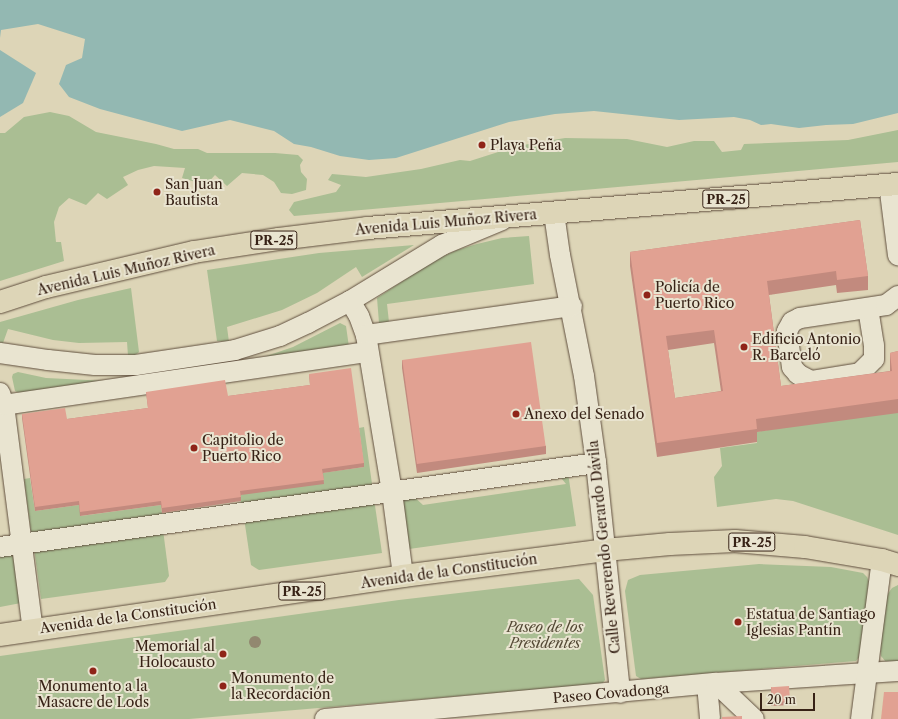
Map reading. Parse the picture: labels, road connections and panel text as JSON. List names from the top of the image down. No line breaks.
{"streets":{"main road":["PR-25","Avenida Luis Muñoz Rivera","Avenida de la Constitución"],"street":["Calle Reverendo Gerardo Dávila","Paseo Covadonga"]},"crossings":[["Avenida Luis Muñoz Rivera","Calle Reverendo Gerardo Dávila"],["Calle Reverendo Gerardo Dávila","Avenida de la Constitución"],["Calle Reverendo Gerardo Dávila","Paseo Covadonga"]],"parks":["Paseo de los Presidentes"],"places":["Playa Peña","San Juan Bautista","Policía de Puerto Rico","Edificio Antonio R. Barceló","Anexo del Senado","Capitolio de Puerto Rico","Estatua de Santiago Iglesias Pantín","Memorial al Holocausto","Monumento a la Masacre de Lods","Monumento de la Recordación"],"scale_bar":"20 m"}
